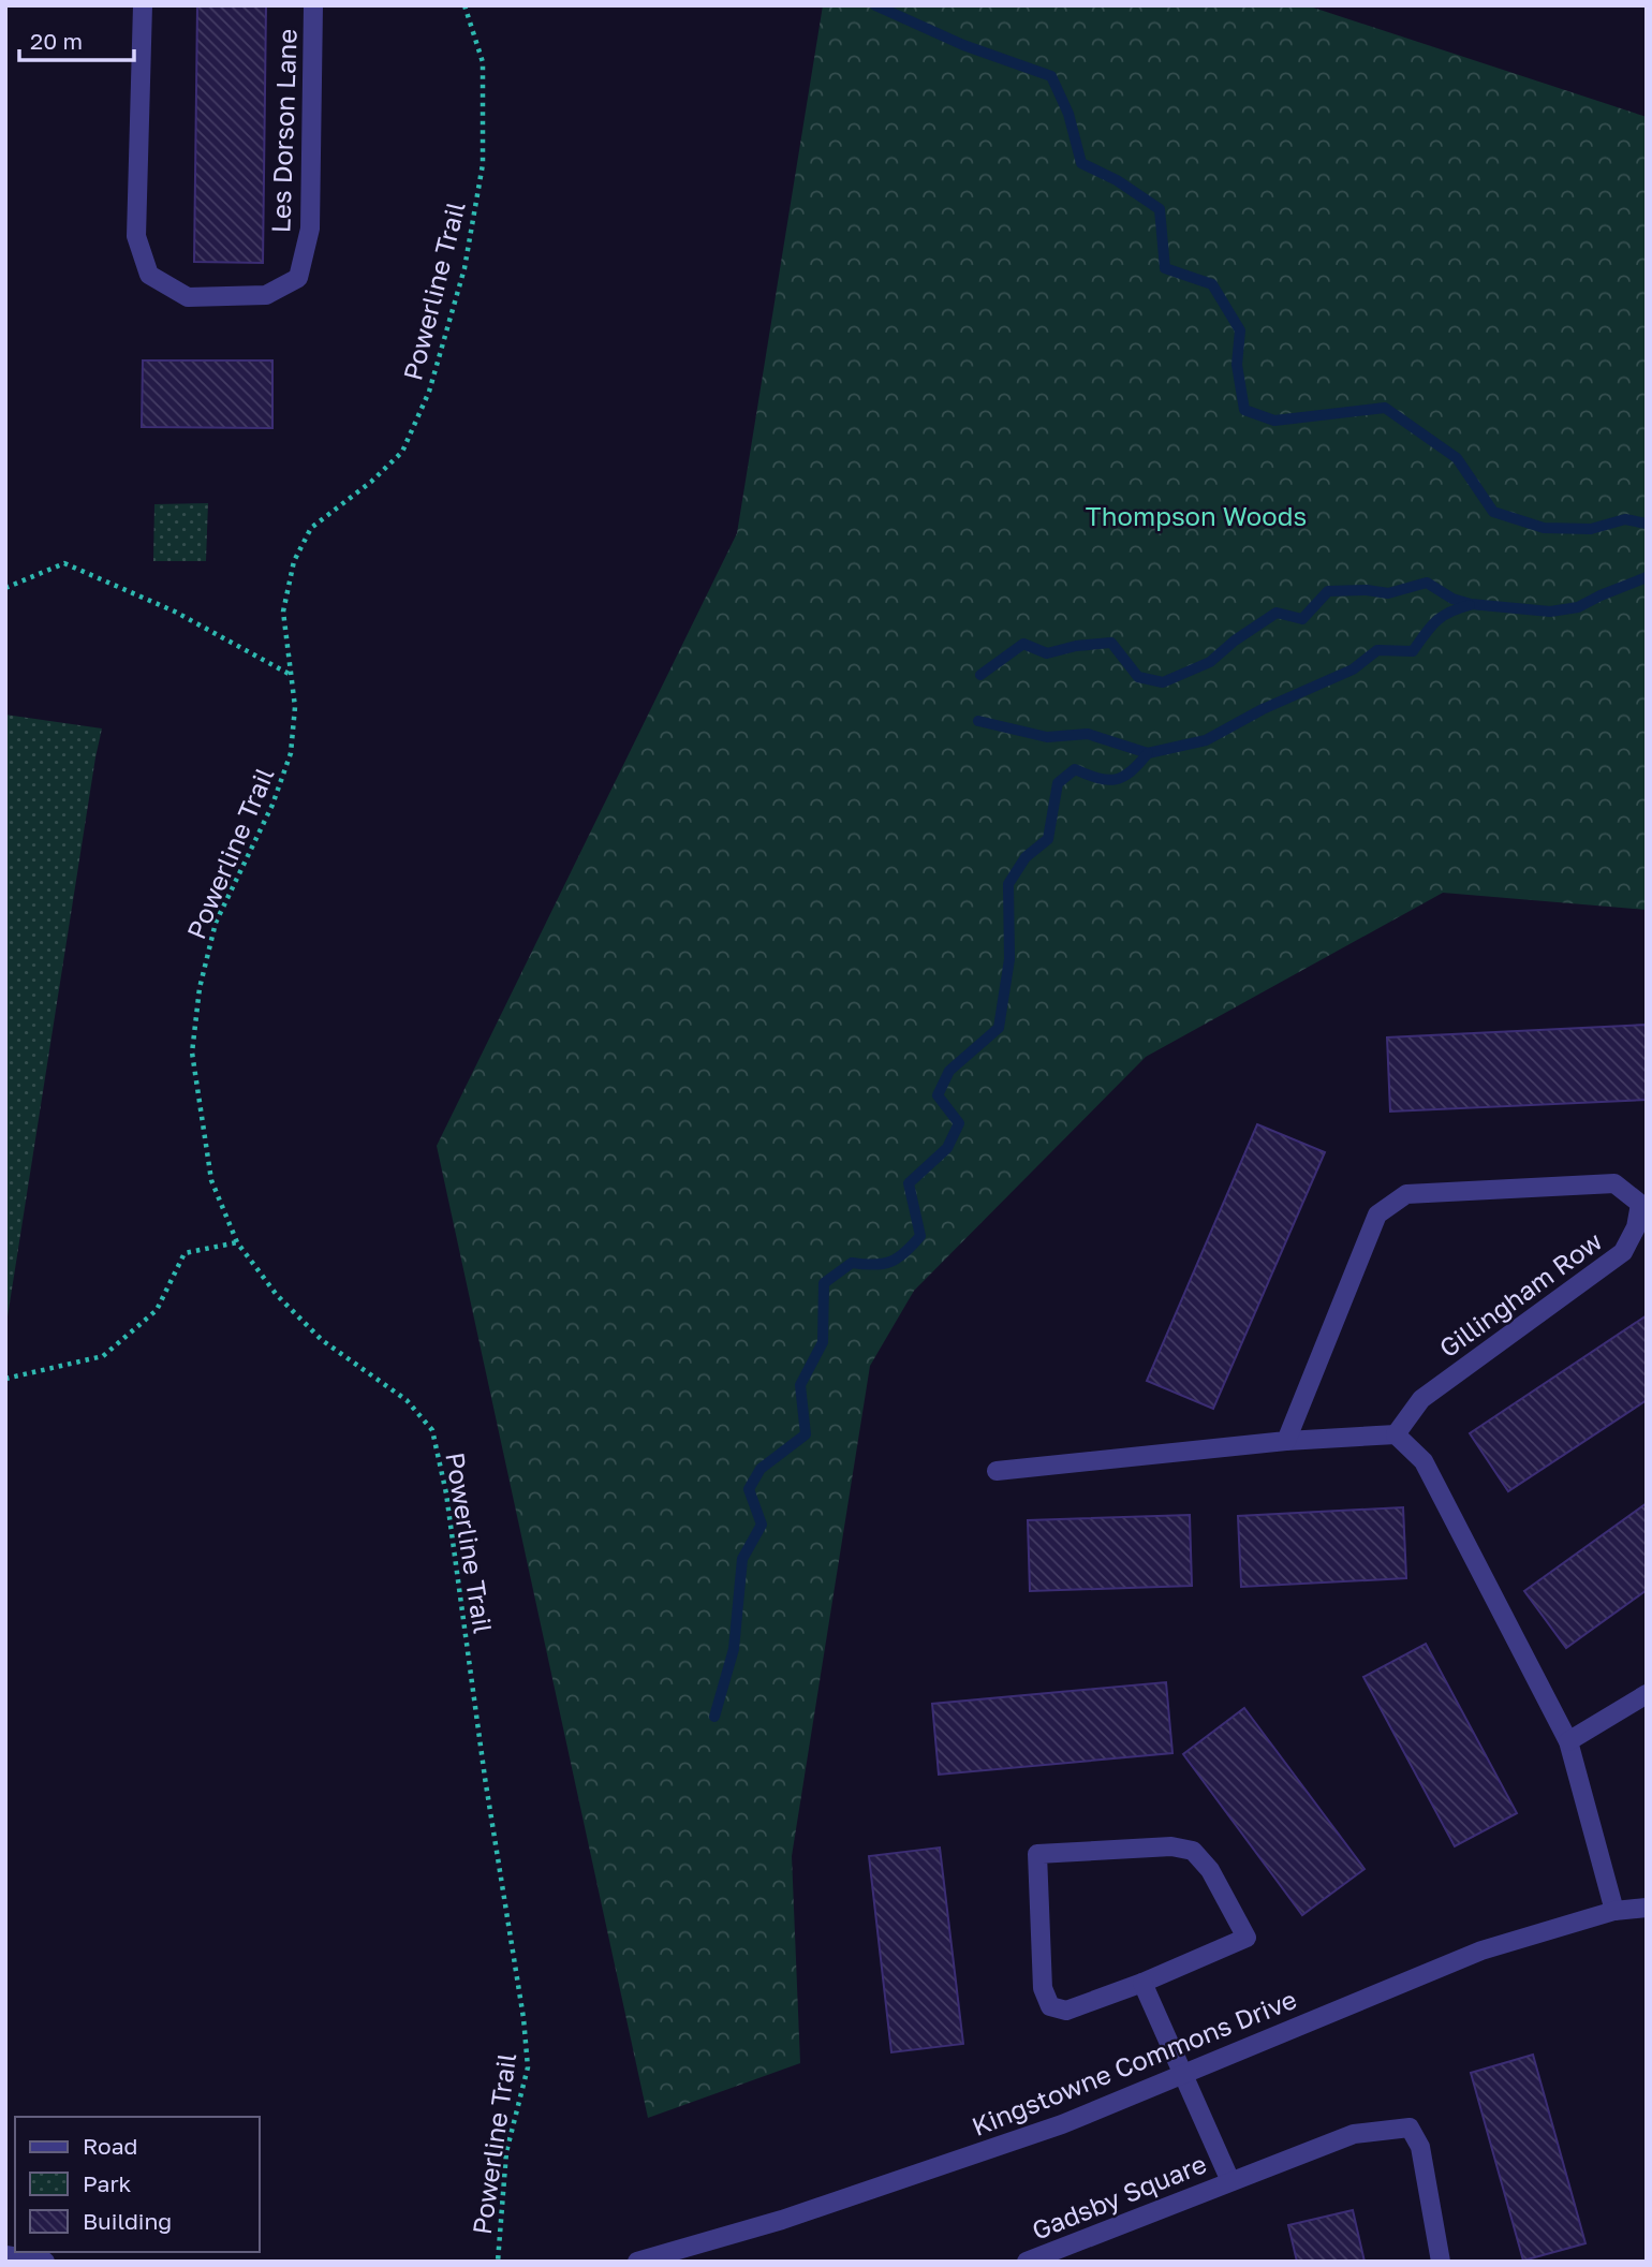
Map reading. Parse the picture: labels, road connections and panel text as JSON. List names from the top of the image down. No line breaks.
{"streets":{"street":["Les Dorson Lane","Gillingham Row","Kingstowne Commons Drive","Gadsby Square"],"path":["Powerline Trail"]},"crossings":[["Kingstowne Commons Drive","Gadsby Square"]],"parks":["Thompson Woods"],"legend":["Road","Park","Building"],"scale_bar":"20 m"}
